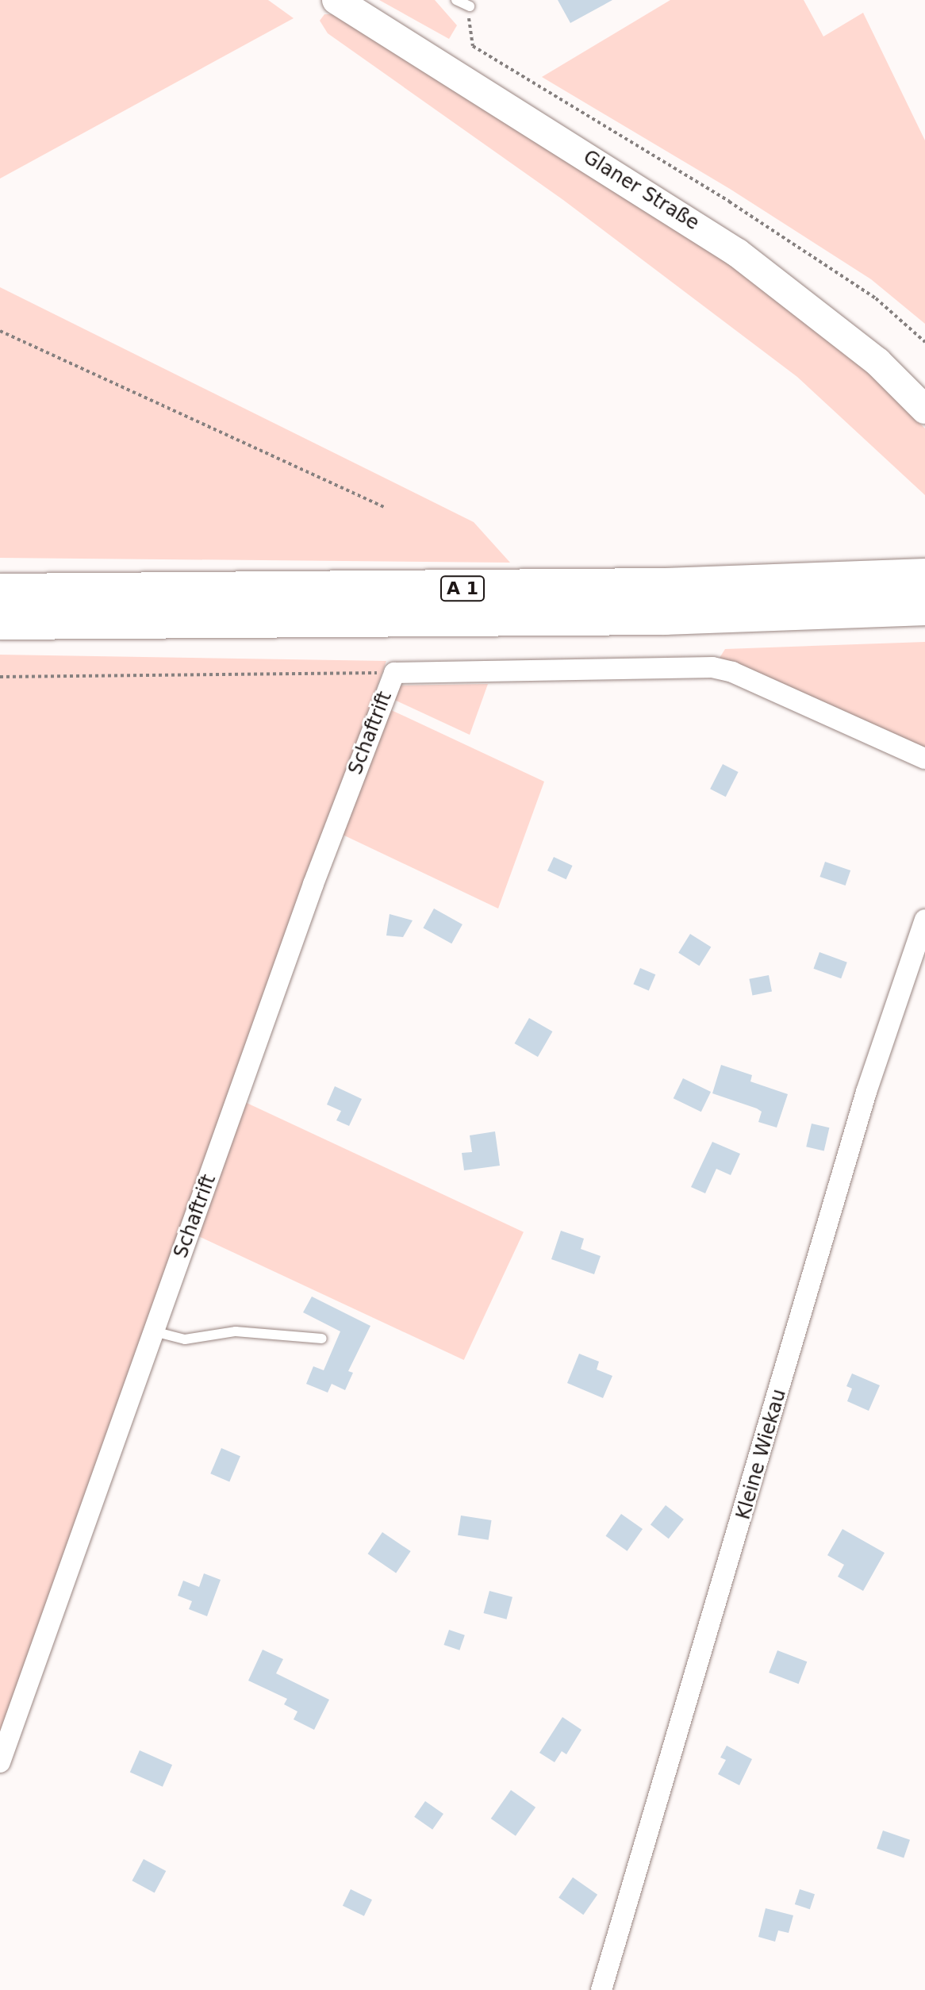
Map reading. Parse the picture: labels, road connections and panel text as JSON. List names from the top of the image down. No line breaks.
{"streets":{"highway":["A 1"],"street":["Glaner Straße","Schaftrift","Kleine Wiekau"]}}
